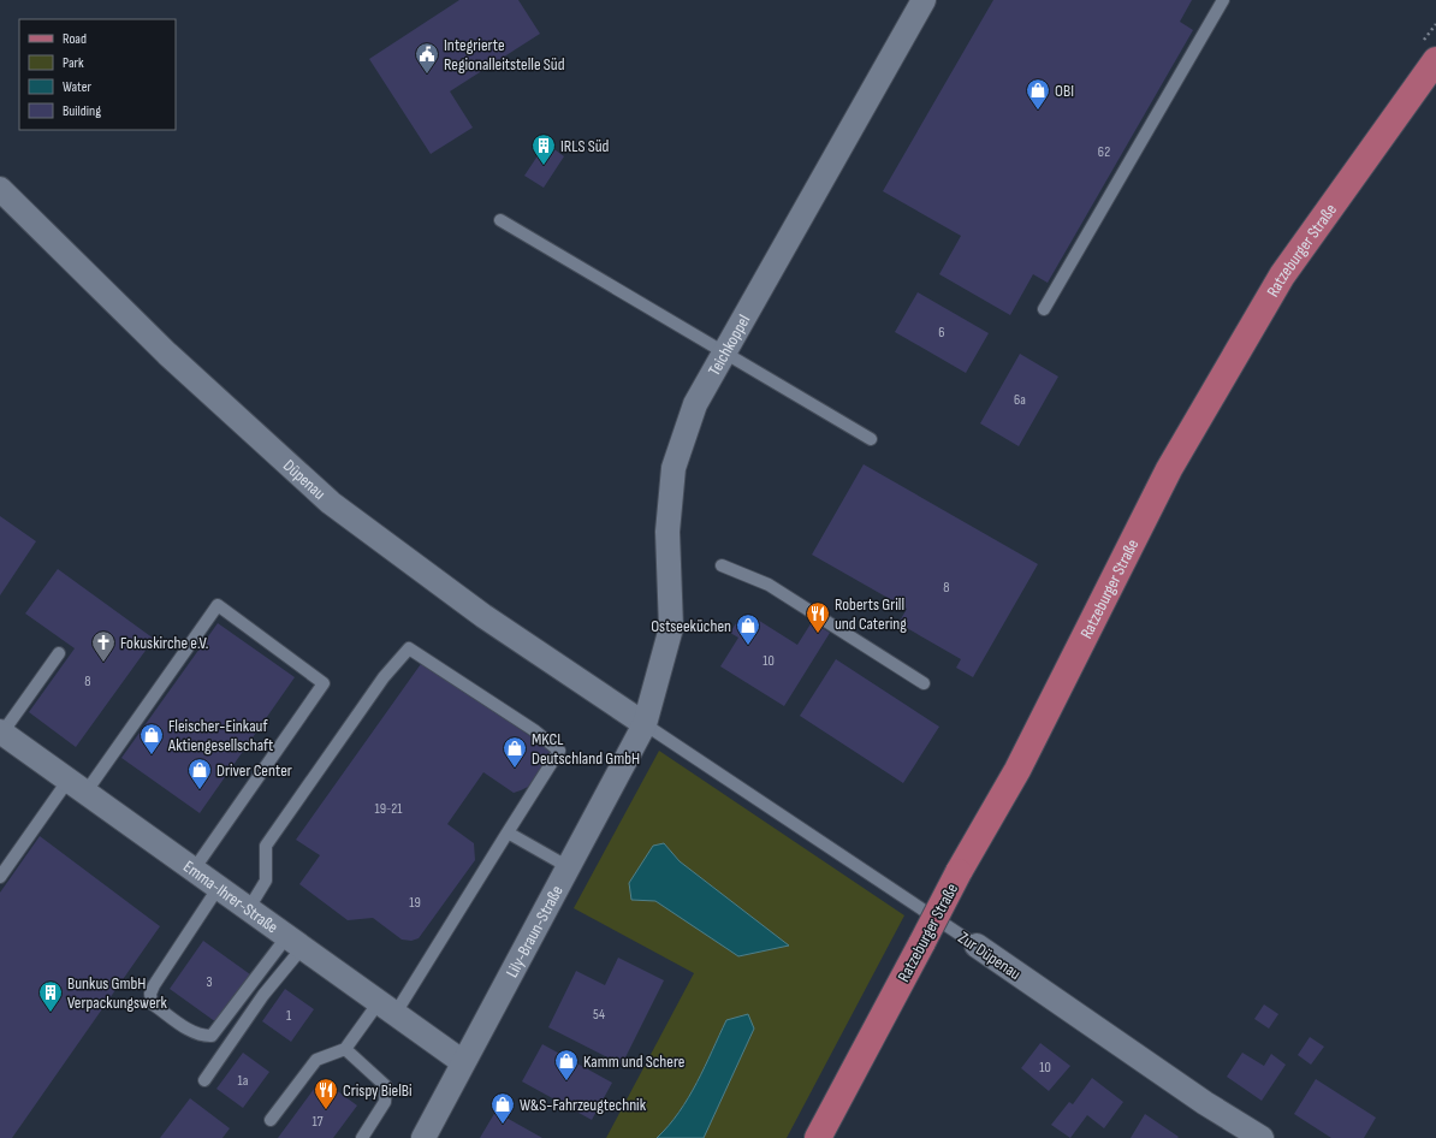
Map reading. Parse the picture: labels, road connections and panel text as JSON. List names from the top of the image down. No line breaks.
{"streets":{"main road":["Ratzeburger Straße"],"street":["Teichkoppel","Düpenau","Emma-Ihrer-Straße","Lily-Braun-Straße","Zur Düpenau"]},"crossings":[["Teichkoppel","Düpenau"],["Teichkoppel","Lily-Braun-Straße"],["Teichkoppel","Zur Düpenau"],["Düpenau","Lily-Braun-Straße"],["Düpenau","Zur Düpenau"],["Emma-Ihrer-Straße","Lily-Braun-Straße"],["Lily-Braun-Straße","Zur Düpenau"]],"places":{"public building":["Integrierte Regionalleitstelle Süd"],"shop":["OBI","Ostseeküchen","Fleischer-Einkauf Aktiengesellschaft","MKCL Deutschland GmbH","Driver Center","Kamm und Schere","W&S-Fahrzeugtechnik"],"building":["IRLS Süd","Bunkus GmbH Verpackungswerk"],"restaurant":["Roberts Grill und Catering","Crispy BielBi"],"church":["Fokuskirche e.V."]},"house_numbers":["62","6","6a","8","10","8","19-21","19","3","54","1","10","1a","17"],"legend":["Road","Park","Water","Building"]}
